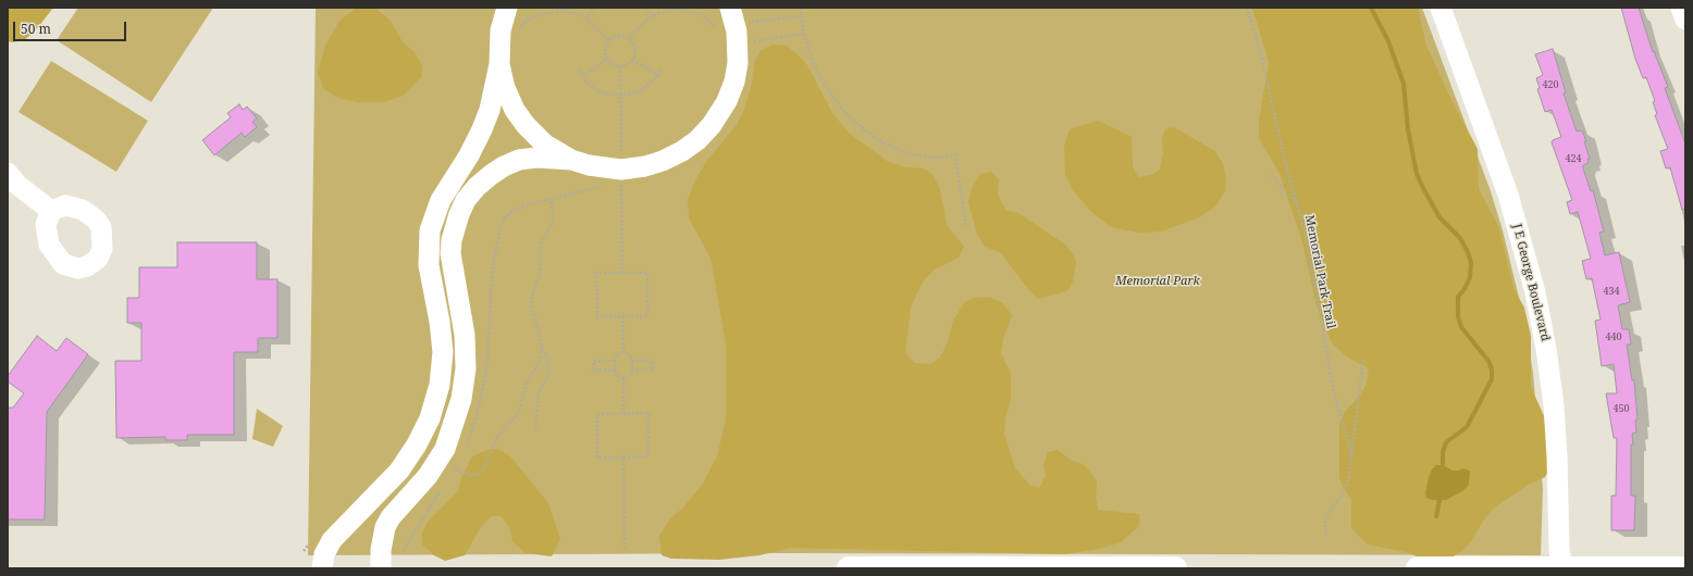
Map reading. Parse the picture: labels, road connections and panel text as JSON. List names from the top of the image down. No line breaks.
{"streets":{"street":["J E George Boulevard"],"path":["Memorial Park Trail"]},"parks":["Memorial Park"],"house_numbers":["420","424","434","440","450"],"scale_bar":"50 m"}
